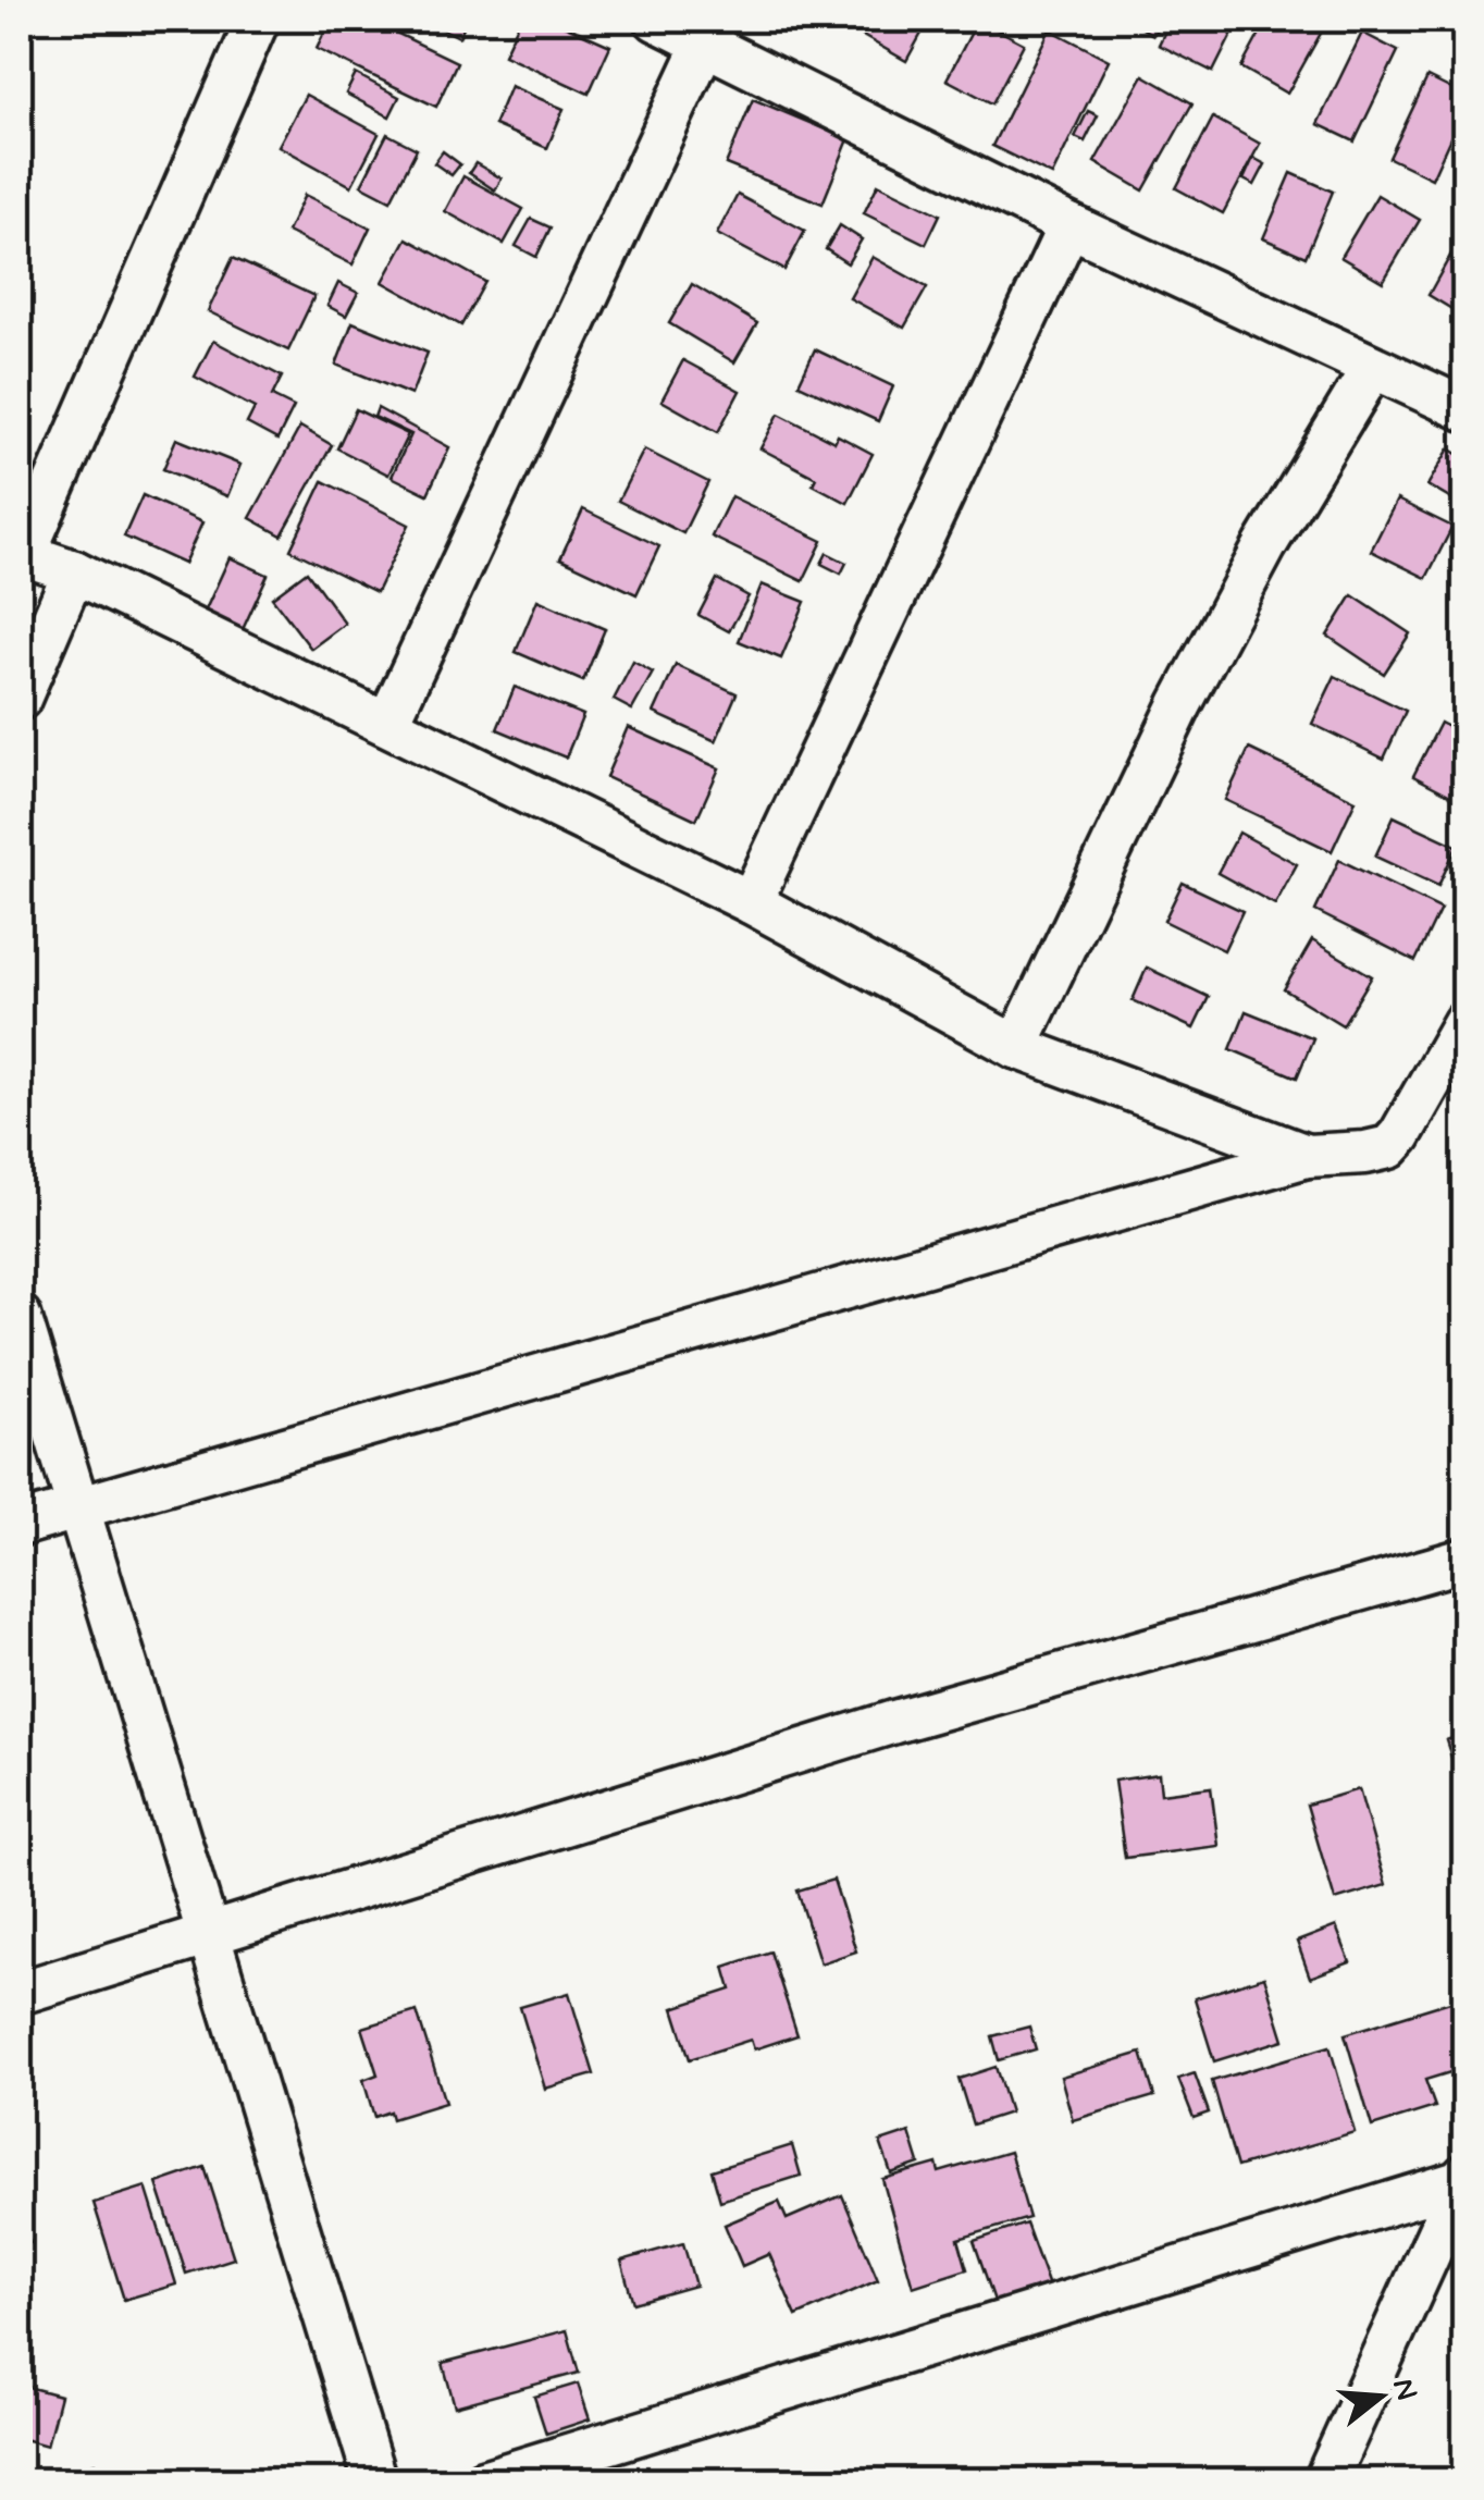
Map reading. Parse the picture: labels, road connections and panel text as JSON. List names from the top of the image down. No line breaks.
{"north":"right"}
